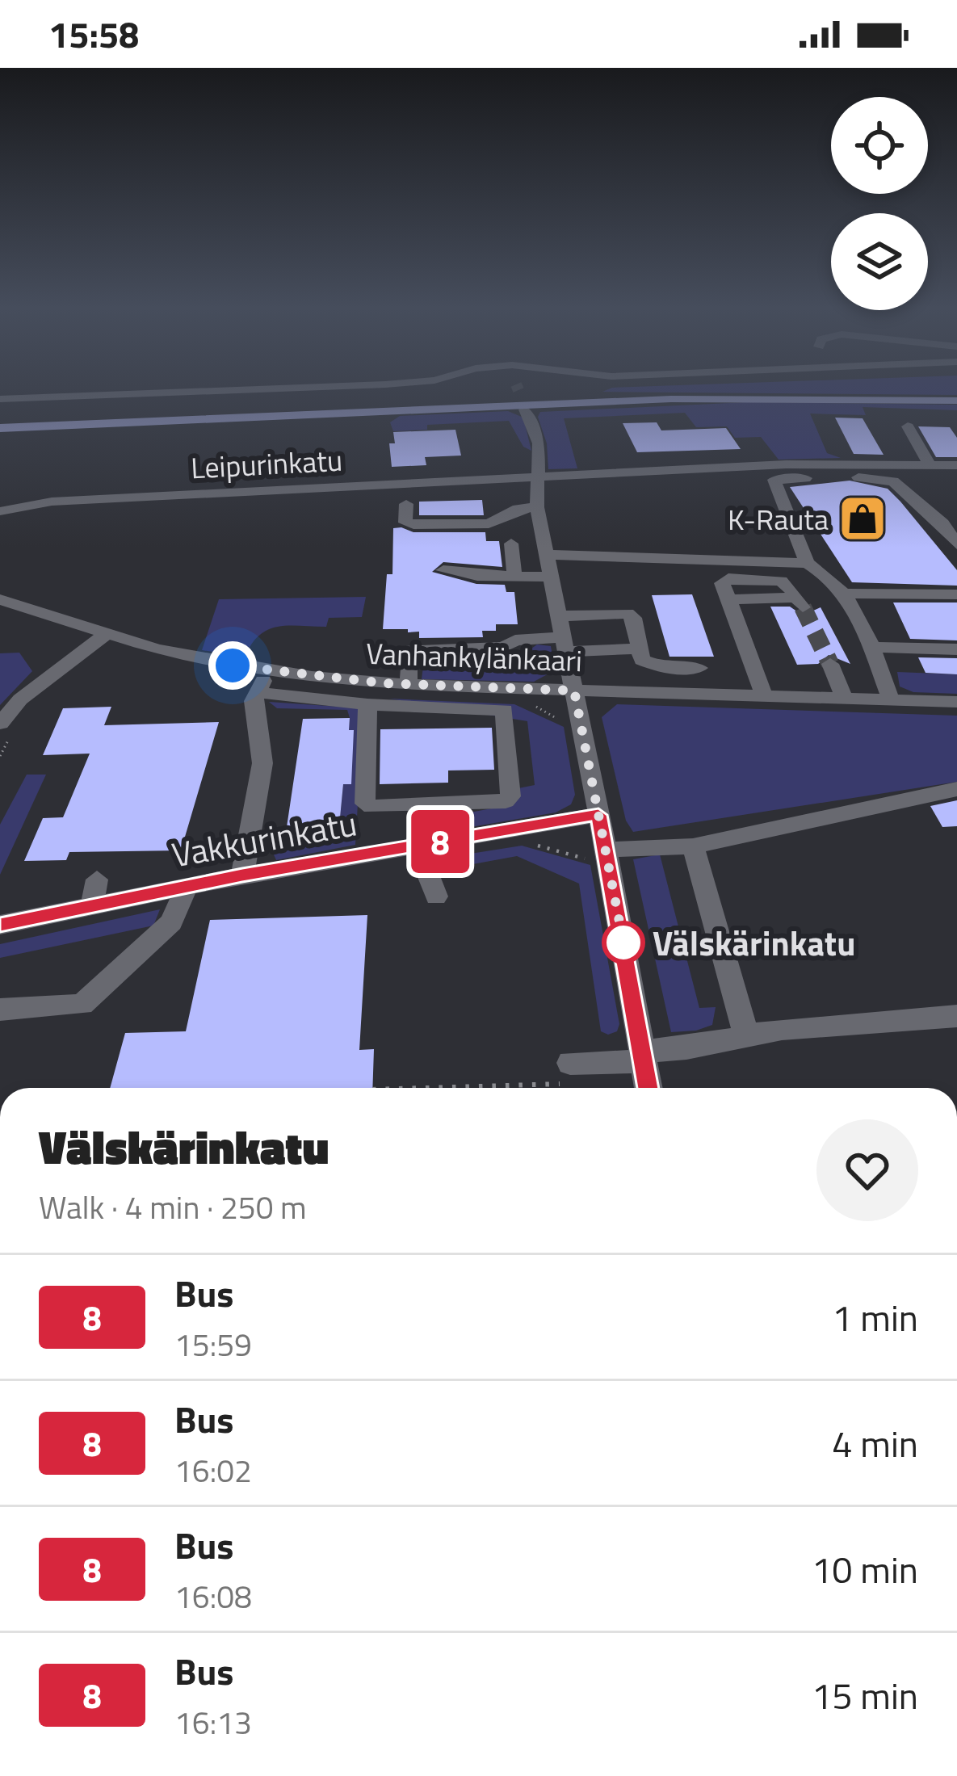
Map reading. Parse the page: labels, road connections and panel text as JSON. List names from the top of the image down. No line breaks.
{"streets":{"street":["Leipurinkatu","Vanhankylänkaari","Vakkurinkatu"]},"places":{"shop":["K-Rauta"],"other":["Välskärinkatu"]},"lines":["bus line 8"],"page":{"status":"15:58","on_map":"8","heading":["Välskärinkatu","Walk · 4 min · 250 m"],"list":[{"mark":"8","name":"Bus","note":"15:59","value":"1 min"},{"mark":"8","name":"Bus","note":"16:02","value":"4 min"},{"mark":"8","name":"Bus","note":"16:08","value":"10 min"},{"mark":"8","name":"Bus","note":"16:13","value":"15 min"}]}}
